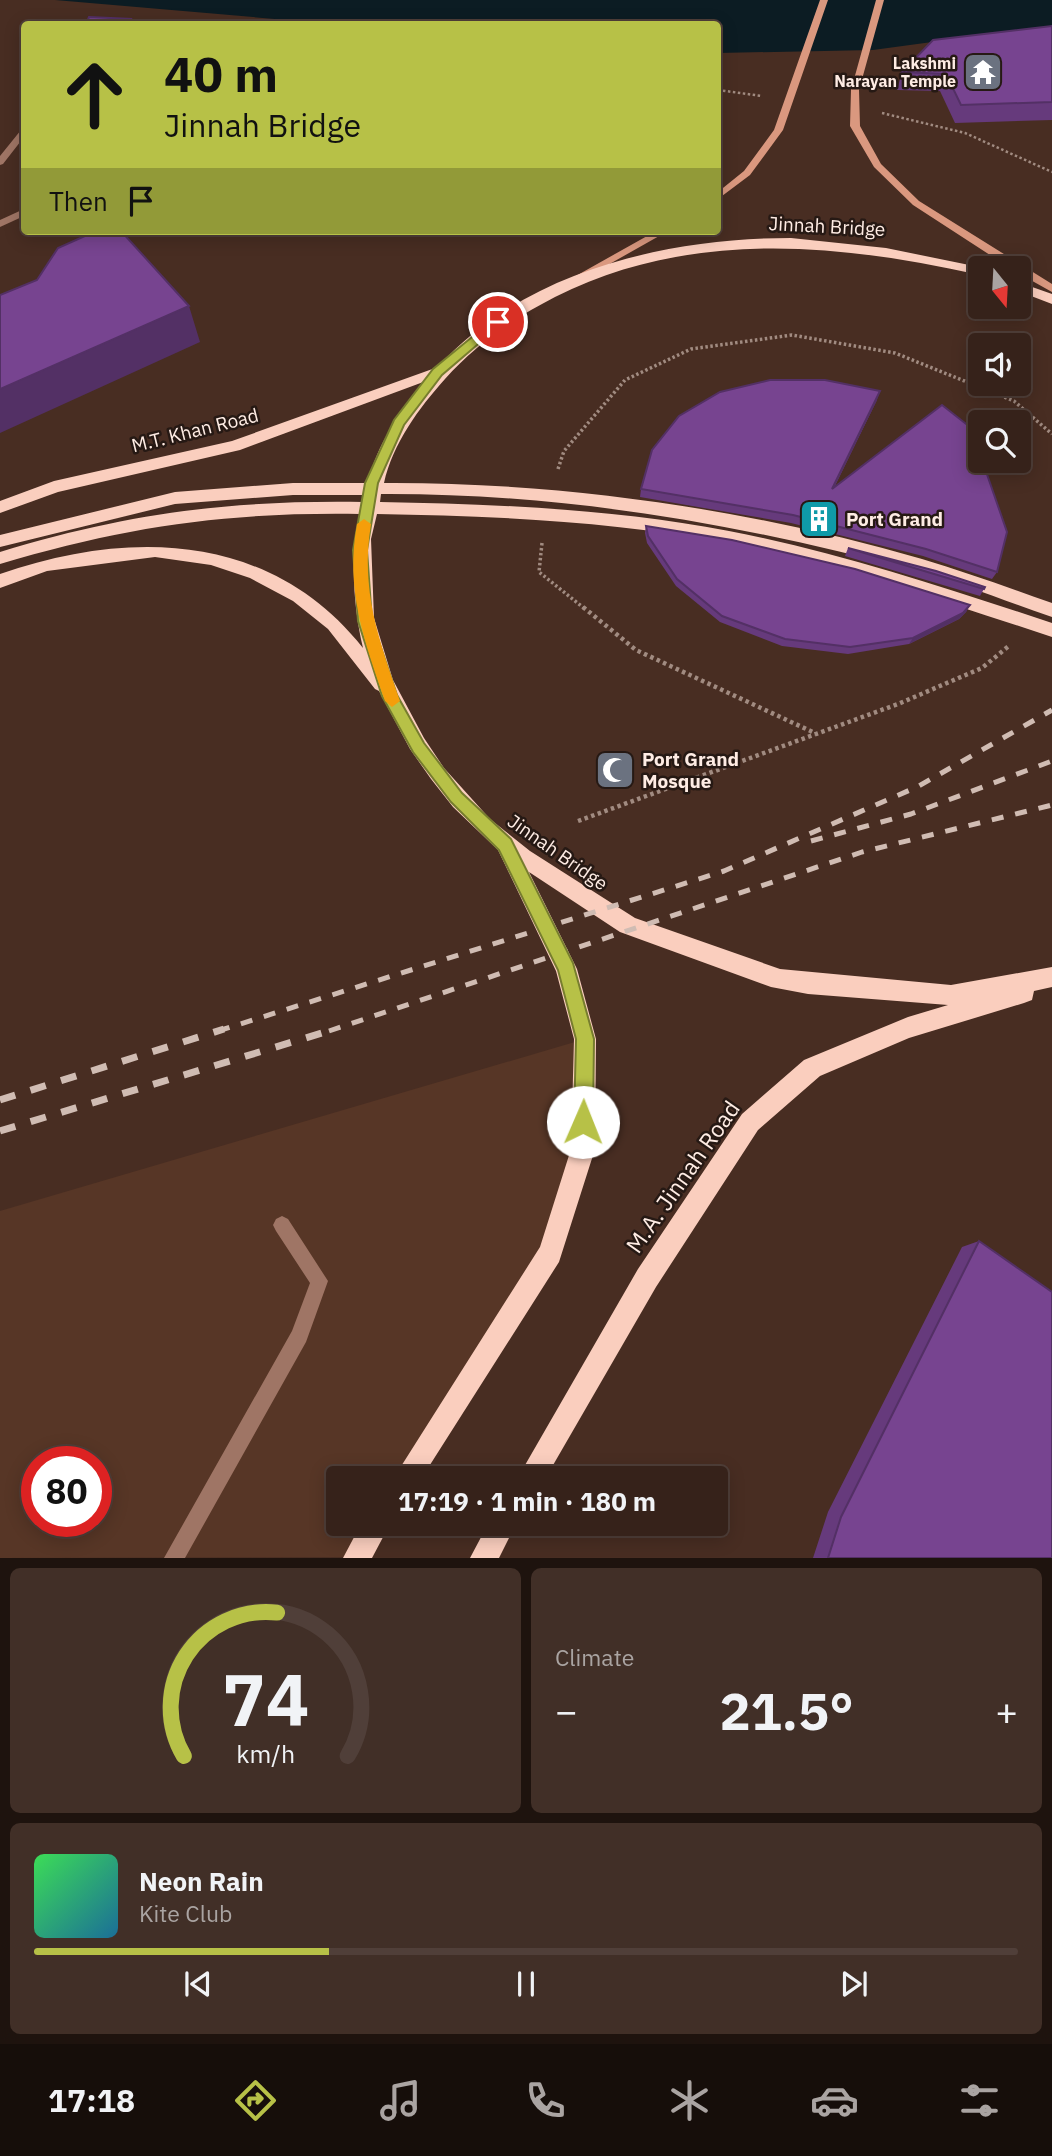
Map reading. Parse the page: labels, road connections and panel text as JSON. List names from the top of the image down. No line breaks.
{"streets":{"highway":["Jinnah Bridge","M.T. Khan Road","M.A. Jinnah Road"]},"crossings":[["Jinnah Bridge","M.T. Khan Road"]],"places":{"temple":["Lakshmi Narayan Temple"],"building":["Port Grand"],"mosque":["Port Grand Mosque"]},"north":"bottom","page":{"turn":["40 m","Jinnah Bridge"],"then":"Then","limit":"80","trip":"17:19 · 1 min · 180 m","tile":"Climate","heat":["−","21.5°","+"],"song":["Neon Rain","Kite Club"],"tabs":"17:18","gauge":["74","km/h"]}}
